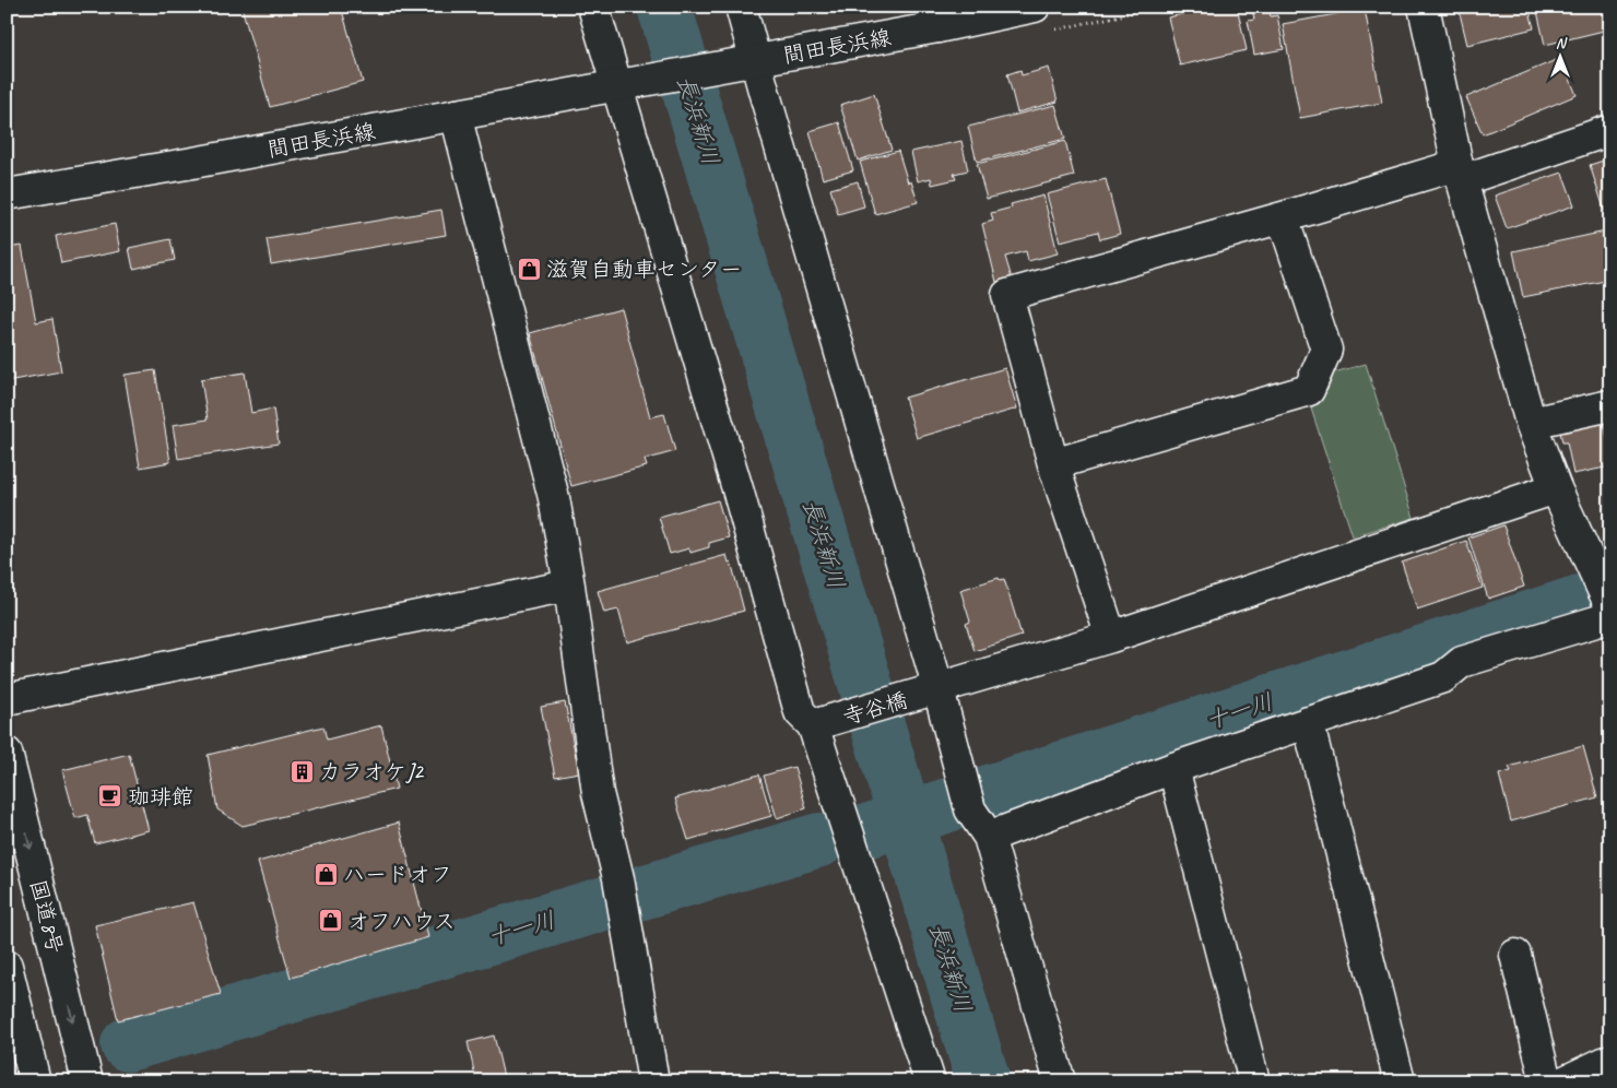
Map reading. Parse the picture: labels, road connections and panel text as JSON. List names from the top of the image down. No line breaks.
{"streets":{"main road":["間田長浜線","寺谷橋","国道8号"]},"water":["長浜新川","十一川"],"places":{"shop":["滋賀自動車センター","ハードオフ","オフハウス"],"building":["カラオケJ2"],"cafe":["珈琲館"]},"north":"top"}
